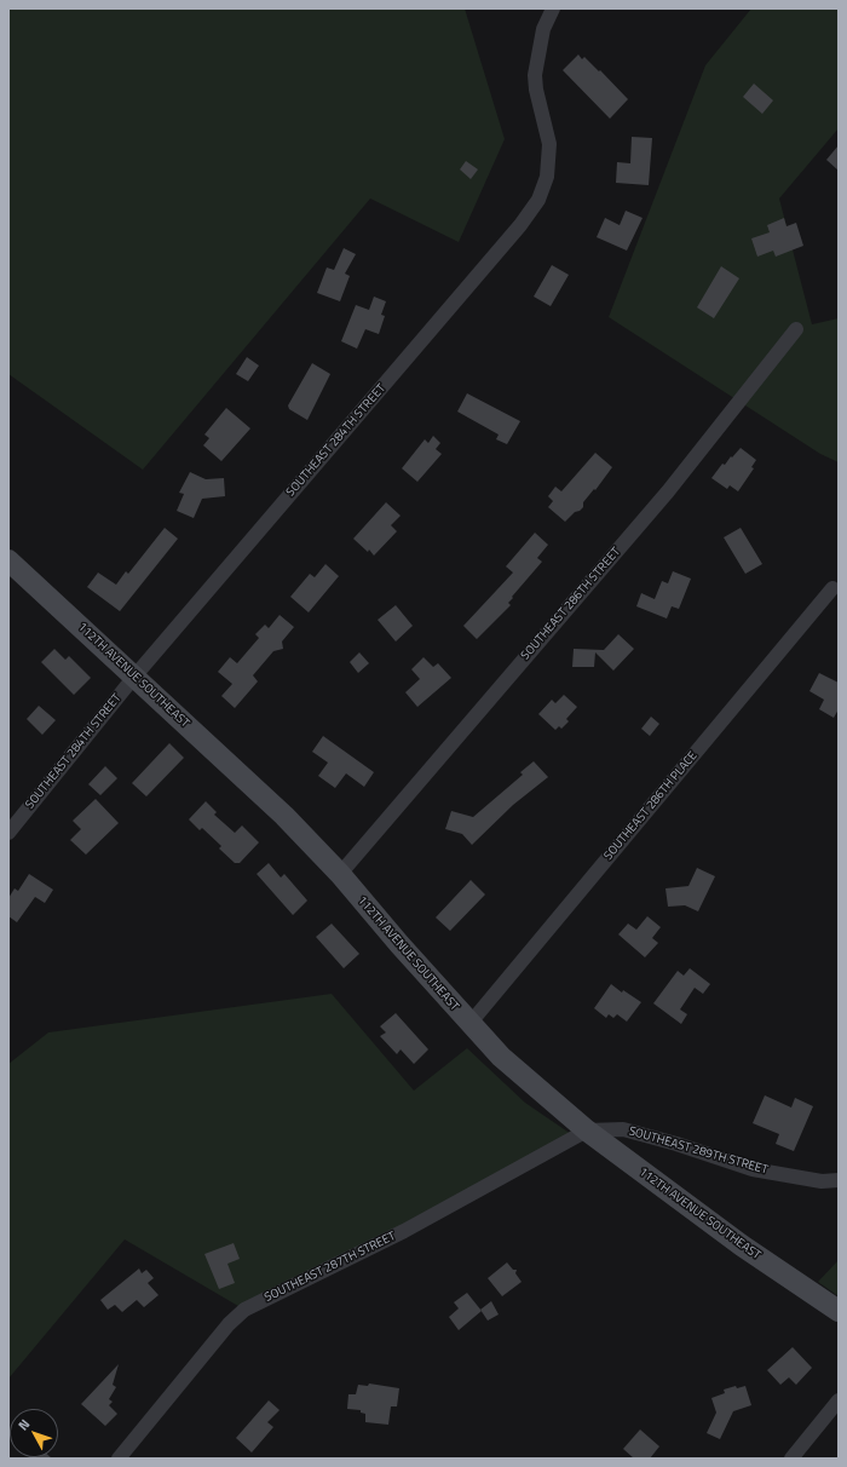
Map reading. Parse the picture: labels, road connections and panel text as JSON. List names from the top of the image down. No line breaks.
{"streets":{"street":["SOUTHEAST 284TH STREET","SOUTHEAST 286TH STREET","112TH AVENUE SOUTHEAST","SOUTHEAST 286TH PLACE","SOUTHEAST 289TH STREET","SOUTHEAST 287TH STREET"]},"crossings":[["SOUTHEAST 284TH STREET","112TH AVENUE SOUTHEAST"],["SOUTHEAST 286TH STREET","112TH AVENUE SOUTHEAST"],["112TH AVENUE SOUTHEAST","SOUTHEAST 286TH PLACE"],["112TH AVENUE SOUTHEAST","SOUTHEAST 289TH STREET"],["112TH AVENUE SOUTHEAST","SOUTHEAST 287TH STREET"],["SOUTHEAST 289TH STREET","SOUTHEAST 287TH STREET"]],"north":"top left"}
